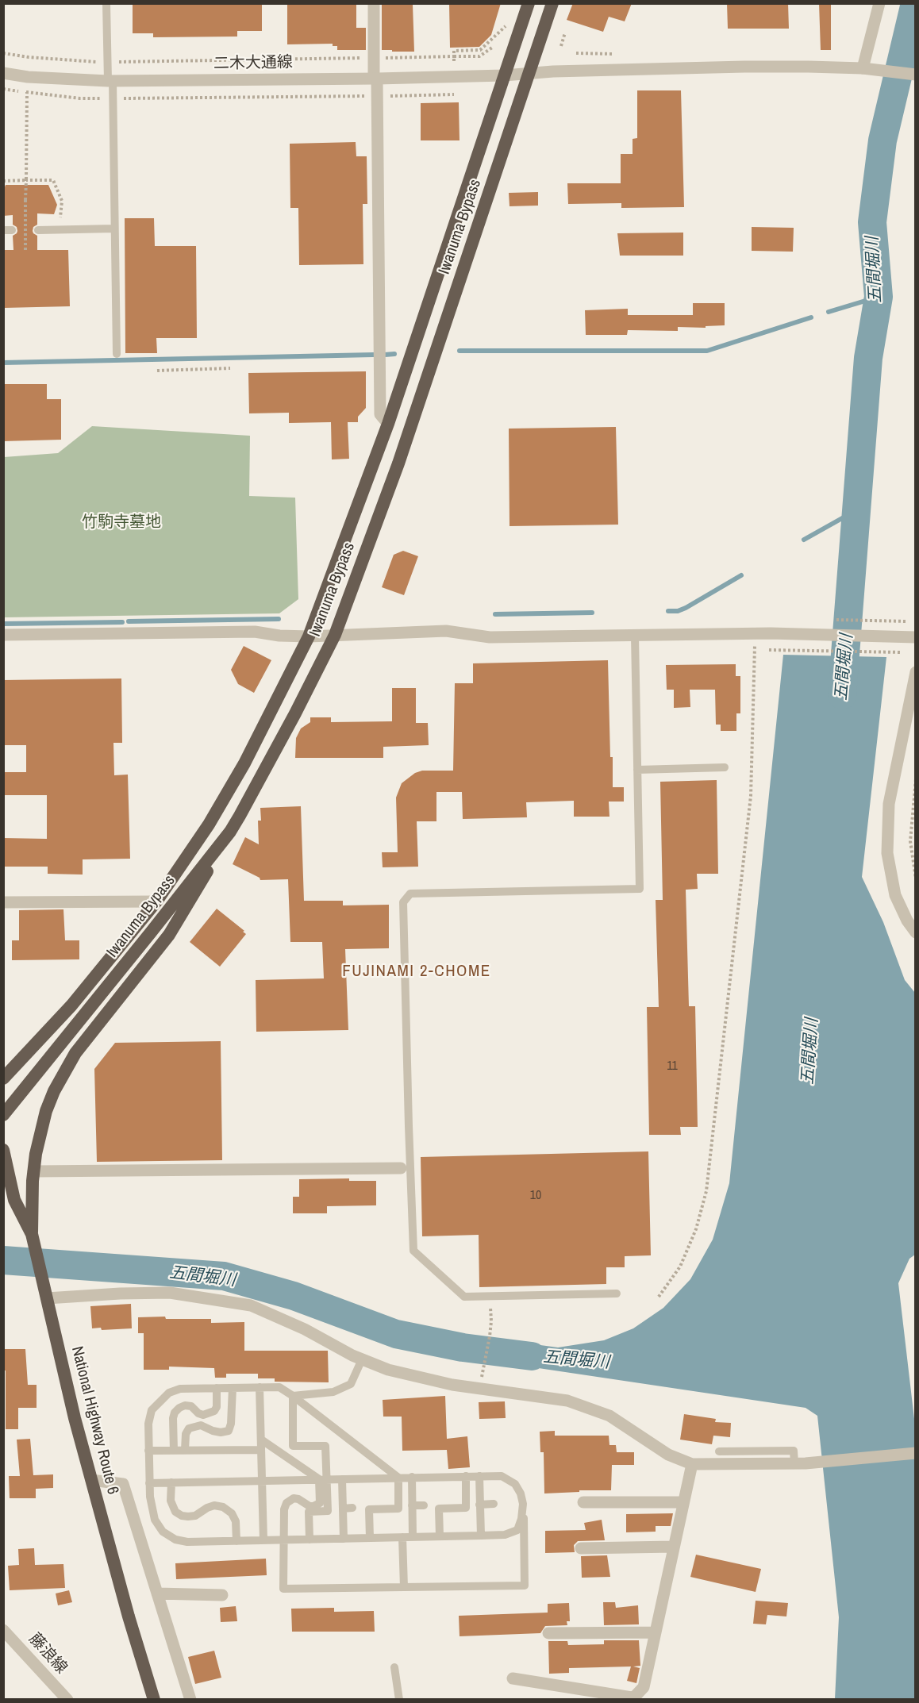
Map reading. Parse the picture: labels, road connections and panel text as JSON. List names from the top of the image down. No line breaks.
{"streets":{"highway":["Iwanuma Bypass","National Highway Route 6"],"street":["二木大通線","藤浪線"]},"crossings":[["二木大通線","Iwanuma Bypass"]],"districts":["FUJINAMI 2-CHOME"],"water":["五間堀川"],"parks":["竹駒寺墓地"],"house_numbers":["11","10"]}
